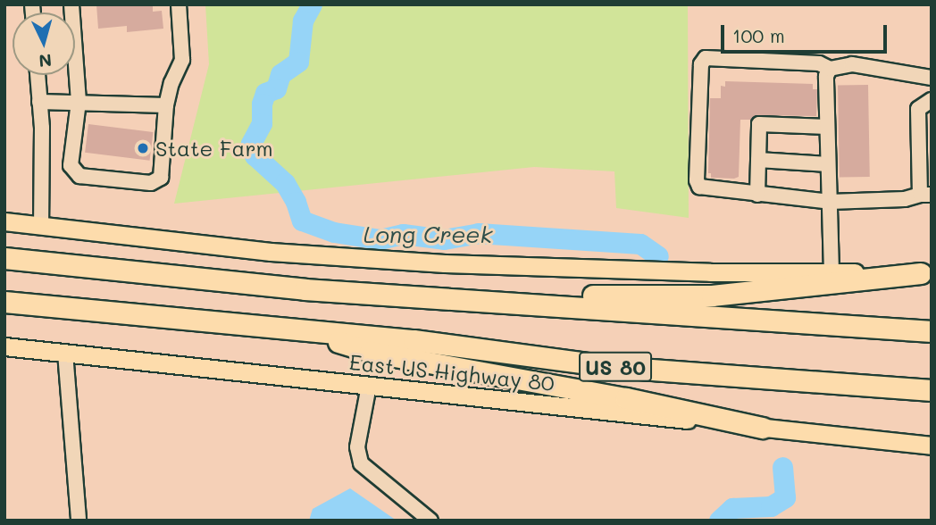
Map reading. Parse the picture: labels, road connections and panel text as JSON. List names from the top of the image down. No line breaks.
{"streets":{"highway":["US 80"],"main road":["East US Highway 80"]},"water":["Long Creek"],"places":["State Farm"],"scale_bar":"100 m","north":"bottom"}
